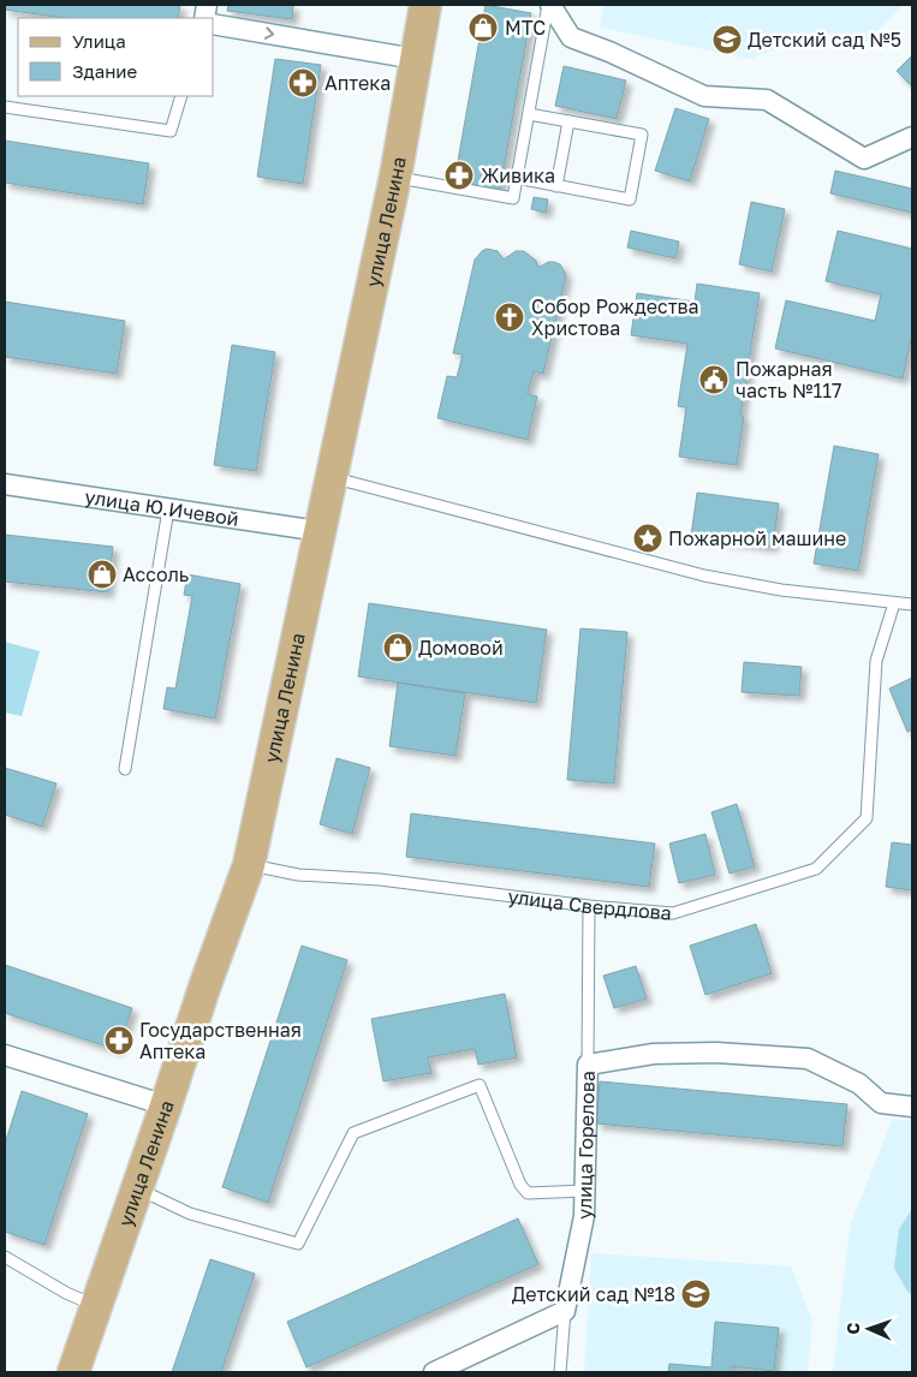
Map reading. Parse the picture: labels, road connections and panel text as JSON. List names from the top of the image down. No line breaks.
{"streets":{"main road":["улица Ленина"],"street":["улица Ю.Ичевой","улица Горелова"],"lane":["улица Свердлова"]},"crossings":[["улица Ленина","улица Ю.Ичевой"],["улица Ленина","улица Свердлова"]],"places":{"shop":["МТС","Ассоль","Домовой"],"school or university":["Детский сад №5","Детский сад №18"],"pharmacy":["Аптека","Живика","Государственная Аптека"],"church":["Собор Рождества Христова"],"public building":["Пожарная часть №117"],"place":["Пожарной машине"]},"legend":["Улица","Здание"],"north":"left"}
